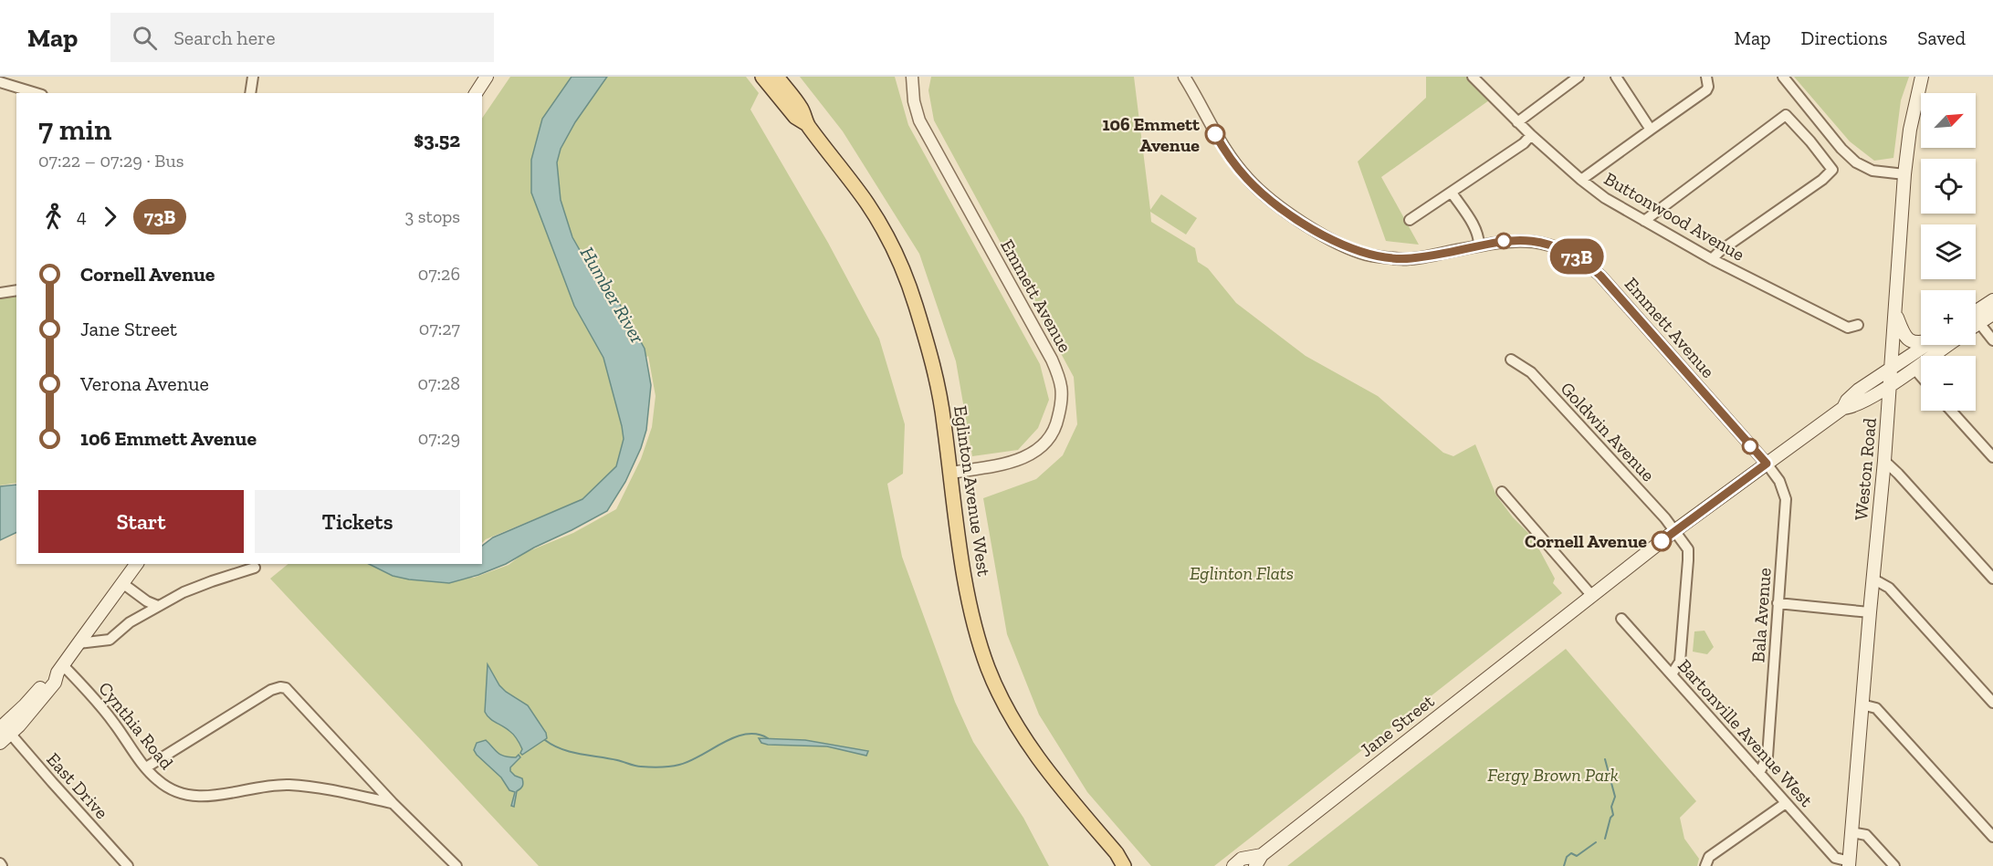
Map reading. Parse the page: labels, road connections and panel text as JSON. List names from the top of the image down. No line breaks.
{"streets":{"main road":["Weston Road","Eglinton Avenue West","Jane Street"],"street":["Buttonwood Avenue","Emmett Avenue","Goldwin Avenue","Bala Avenue","Cynthia Road","Bartonville Avenue West","East Drive"]},"crossings":[["Emmett Avenue","Eglinton Avenue West"],["Emmett Avenue","Bala Avenue"],["Emmett Avenue","Jane Street"],["Goldwin Avenue","Jane Street"],["Weston Road","Jane Street"],["Weston Road","Bartonville Avenue West"],["Bala Avenue","Jane Street"],["Bala Avenue","Bartonville Avenue West"]],"water":["Humber River"],"parks":["Eglinton Flats","Fergy Brown Park"],"places":["106 Emmett Avenue","Cornell Avenue"],"lines":["bus line 73B"],"north":"top right","page":{"header":"Map","search":"Search here","nav":["Map","Directions","Saved"],"on_map":"73B","map_buttons":["+","−"],"heading":["7 min","07:22 – 07:29 · Bus","$3.52"],"legs":["4","73B","3 stops"],"list":[{"name":"Cornell Avenue","value":"07:26"},{"name":"Jane Street","value":"07:27"},{"name":"Verona Avenue","value":"07:28"},{"name":"106 Emmett Avenue","value":"07:29"}],"buttons":["Start","Tickets"]}}
